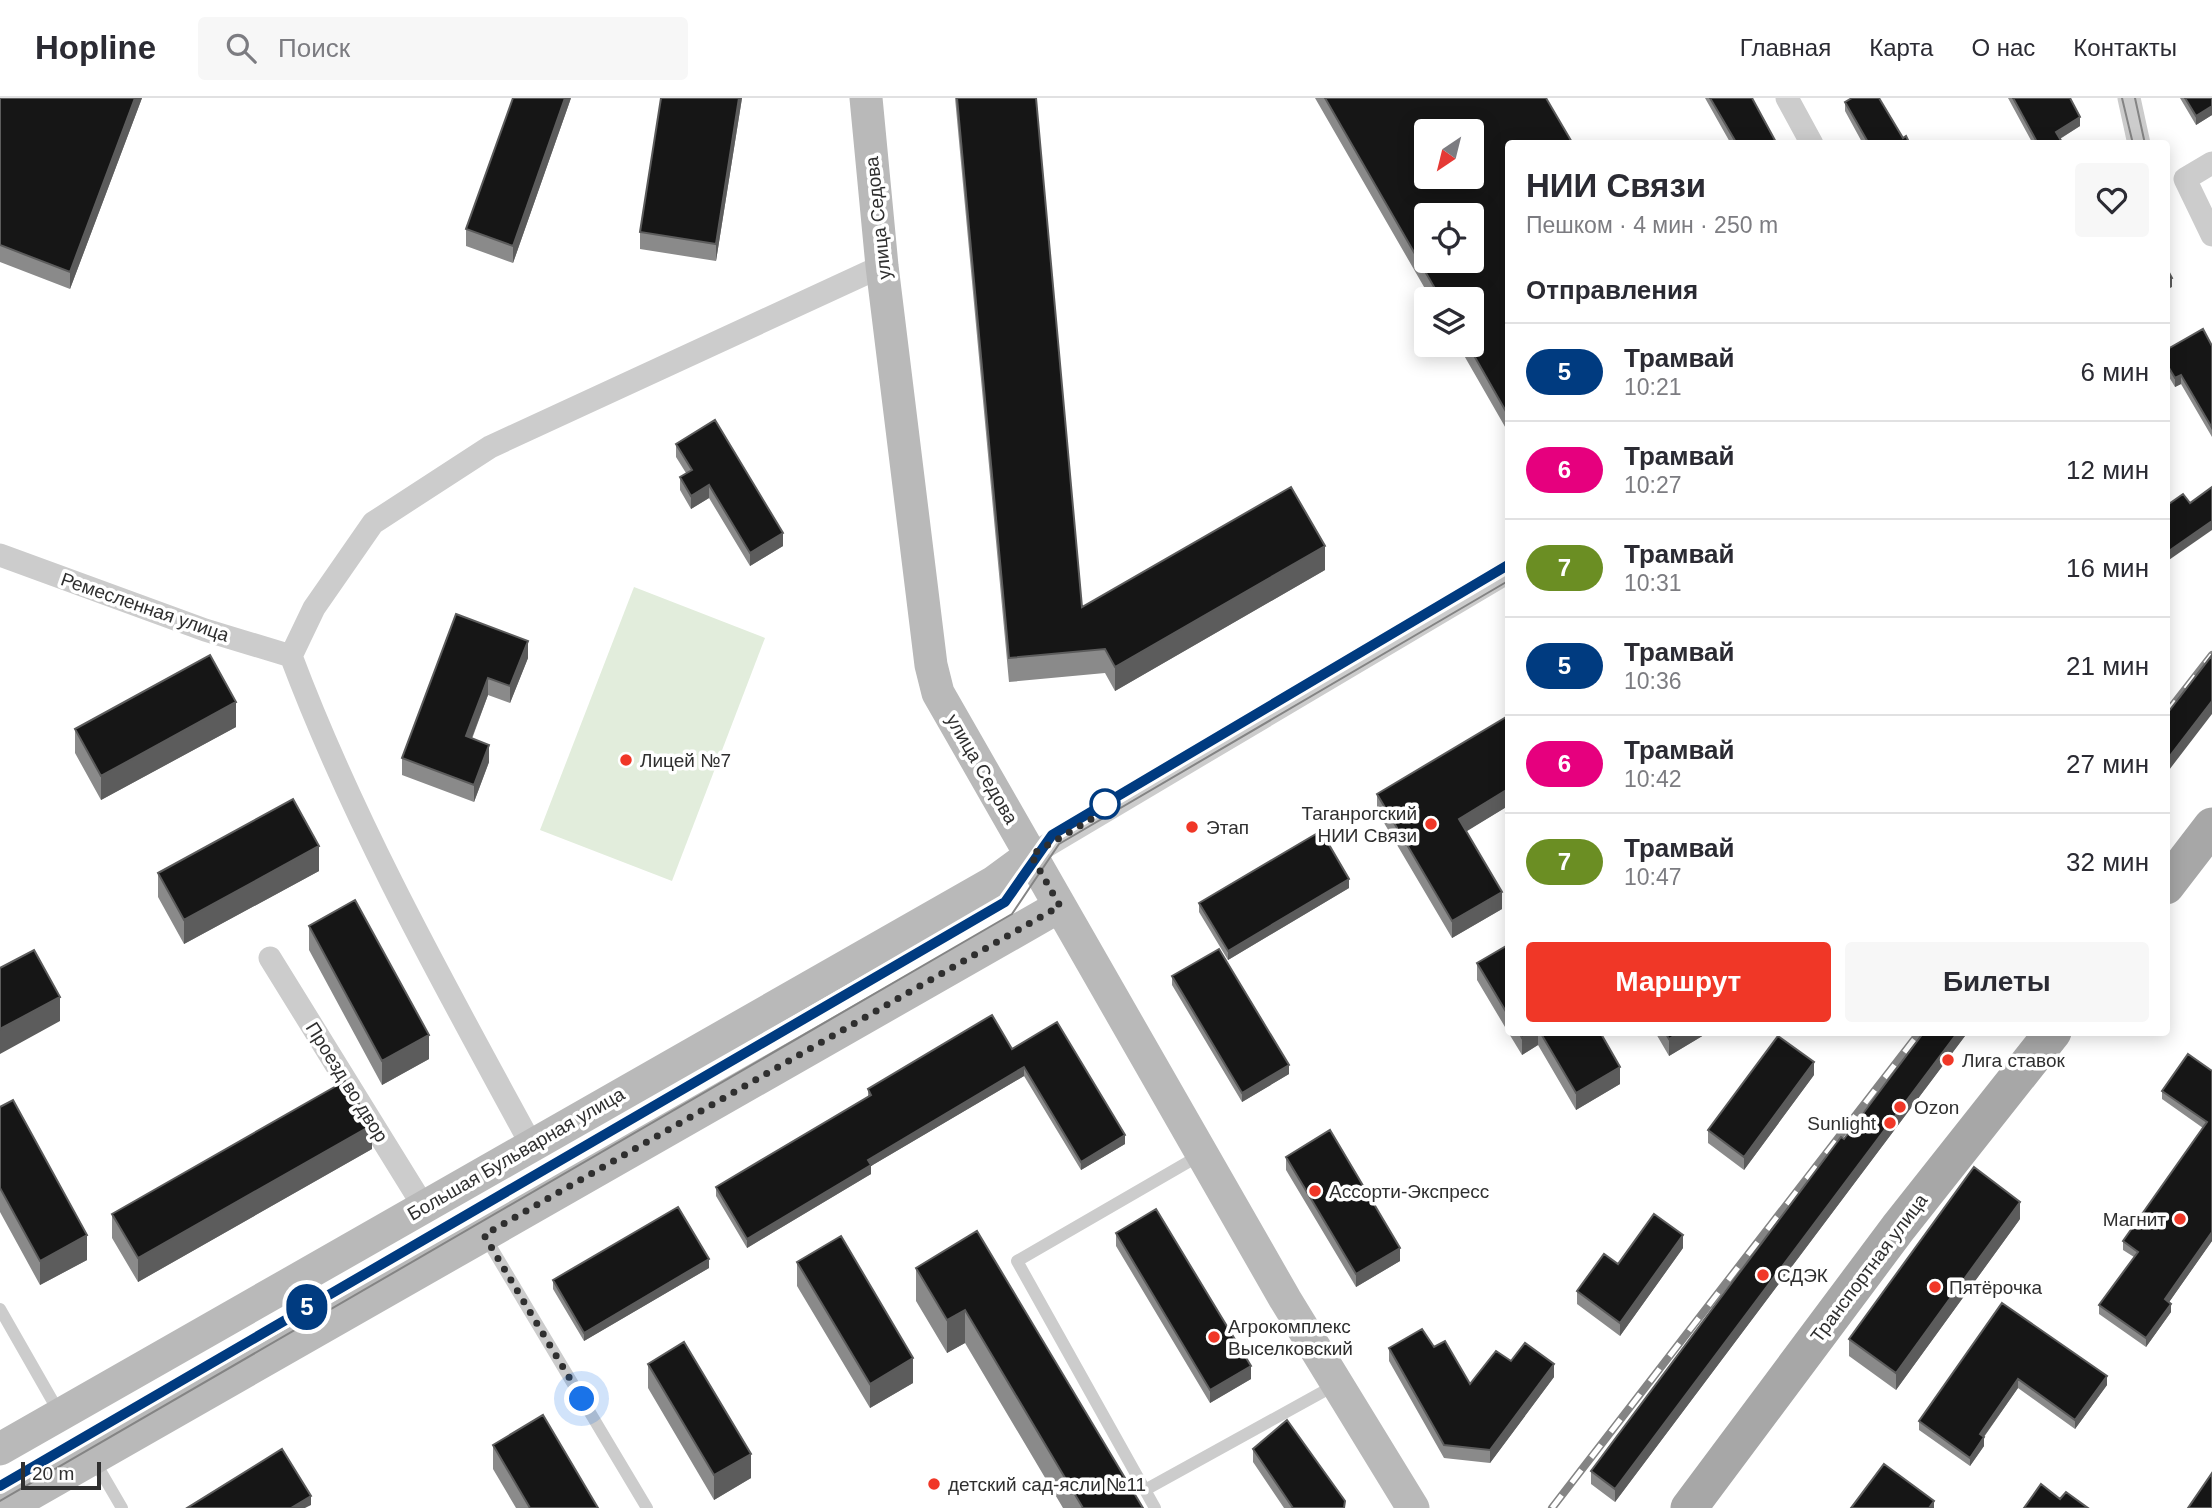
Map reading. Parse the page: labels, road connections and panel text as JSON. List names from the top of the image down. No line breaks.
{"streets":{"main road":["улица Седова","Большая Бульварная улица","Транспортная улица"],"street":["Ремесленная улица","Проезд во двор"]},"crossings":[["улица Седова","Большая Бульварная улица"],["Проезд во двор","Большая Бульварная улица"]],"places":["Лицей №7","Таганрогский НИИ Связи","Этап","Лига ставок","Ozon","Sunlight","Ассорти-Экспресс","Магнит","СДЭК","Пятёрочка","Агрокомплекс Выселковский","детский сад-ясли №11"],"lines":["tram line 5"],"scale_bar":"20 m","north":"bottom left","page":{"header":"Hopline","search":"Поиск","nav":["Главная","Карта","О нас","Контакты"],"on_map":"5","heading":[["НИИ Связи","Пешком · 4 мин · 250 m"],"Отправления"],"list":[{"mark":"5","name":"Трамвай","note":"10:21","value":"6 мин"},{"mark":"6","name":"Трамвай","note":"10:27","value":"12 мин"},{"mark":"7","name":"Трамвай","note":"10:31","value":"16 мин"},{"mark":"5","name":"Трамвай","note":"10:36","value":"21 мин"},{"mark":"6","name":"Трамвай","note":"10:42","value":"27 мин"},{"mark":"7","name":"Трамвай","note":"10:47","value":"32 мин"}],"buttons":["Маршрут","Билеты"],"scale":"20 m"}}
